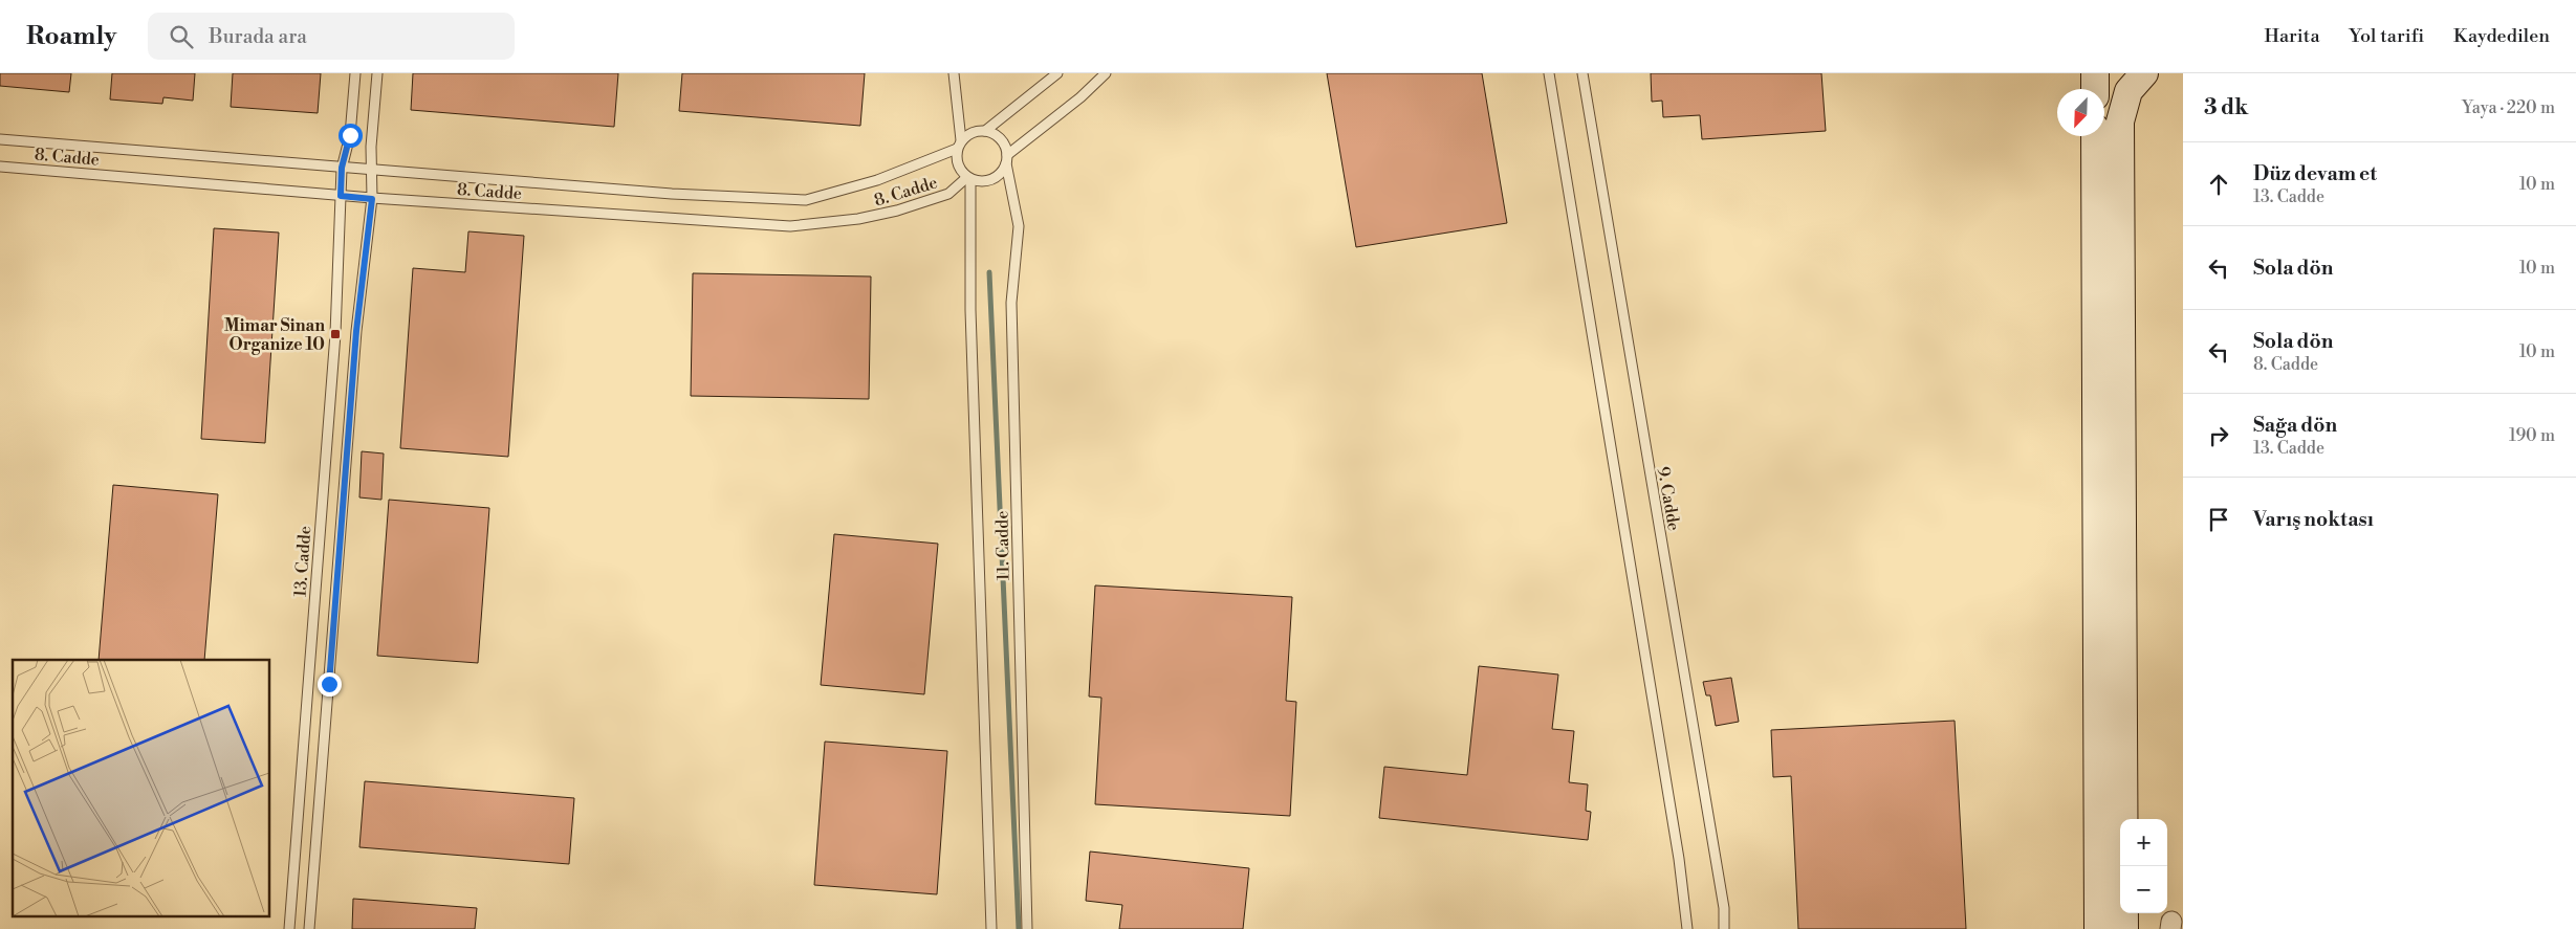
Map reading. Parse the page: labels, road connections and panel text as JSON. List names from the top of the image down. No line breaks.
{"streets":{"lane":["8. Cadde","9. Cadde","11. Cadde","13. Cadde"]},"crossings":[["8. Cadde","11. Cadde"],["8. Cadde","13. Cadde"]],"places":{"transit":["Mimar Sinan Organize 10"]},"north":"bottom left","page":{"header":"Roamly","search":"Burada ara","nav":["Harita","Yol tarifi","Kaydedilen"],"heading":["3 dk","Yaya · 220 m"],"list":[["Düz devam et","13. Cadde","10 m"],["Sola dön","10 m"],["Sola dön","8. Cadde","10 m"],["Sağa dön","13. Cadde","190 m"],"Varış noktası"],"map_buttons":["+","−"]}}
